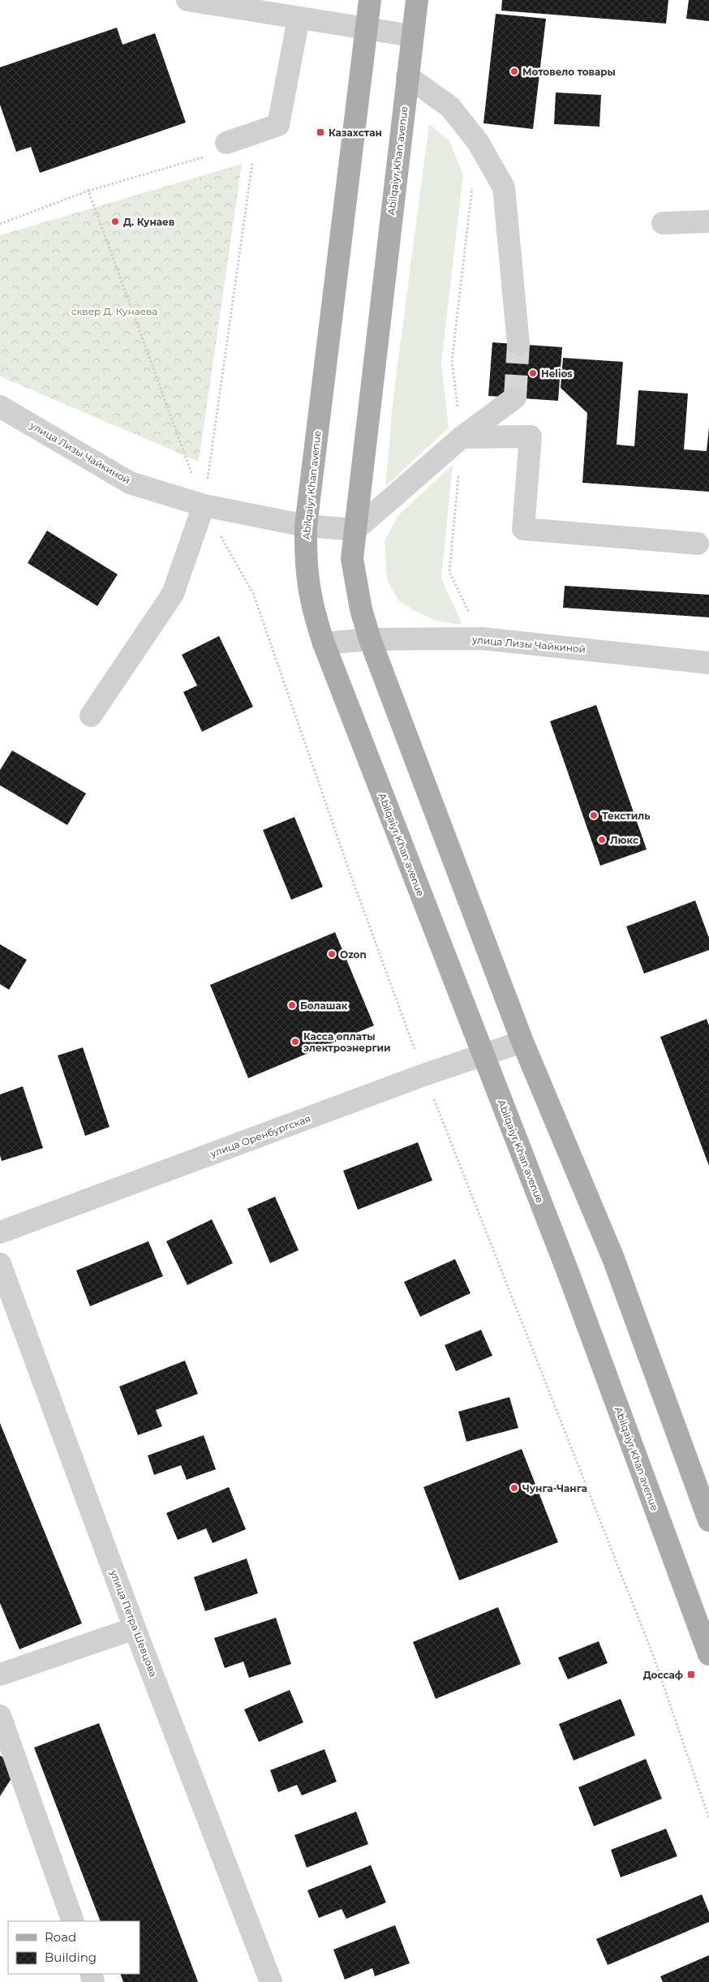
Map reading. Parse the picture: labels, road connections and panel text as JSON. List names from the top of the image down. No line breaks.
{"streets":{"main road":["Abilqaiyr Khan avenue"],"street":["улица Лизы Чайкиной","улица Оренбургская","улица Петра Шевцова"]},"crossings":[["Abilqaiyr Khan avenue","улица Лизы Чайкиной"],["Abilqaiyr Khan avenue","улица Оренбургская"]],"parks":["сквер Д. Кунаева"],"places":{"other":["Мотовело товары","Д. Кунаев","Helios","Текстиль","Люкс","Ozon","Болашак","Касса оплаты электроэнергии","Чунга-Чанга"],"transit":["Казахстан","Доссаф"]},"legend":["Road","Building"]}
